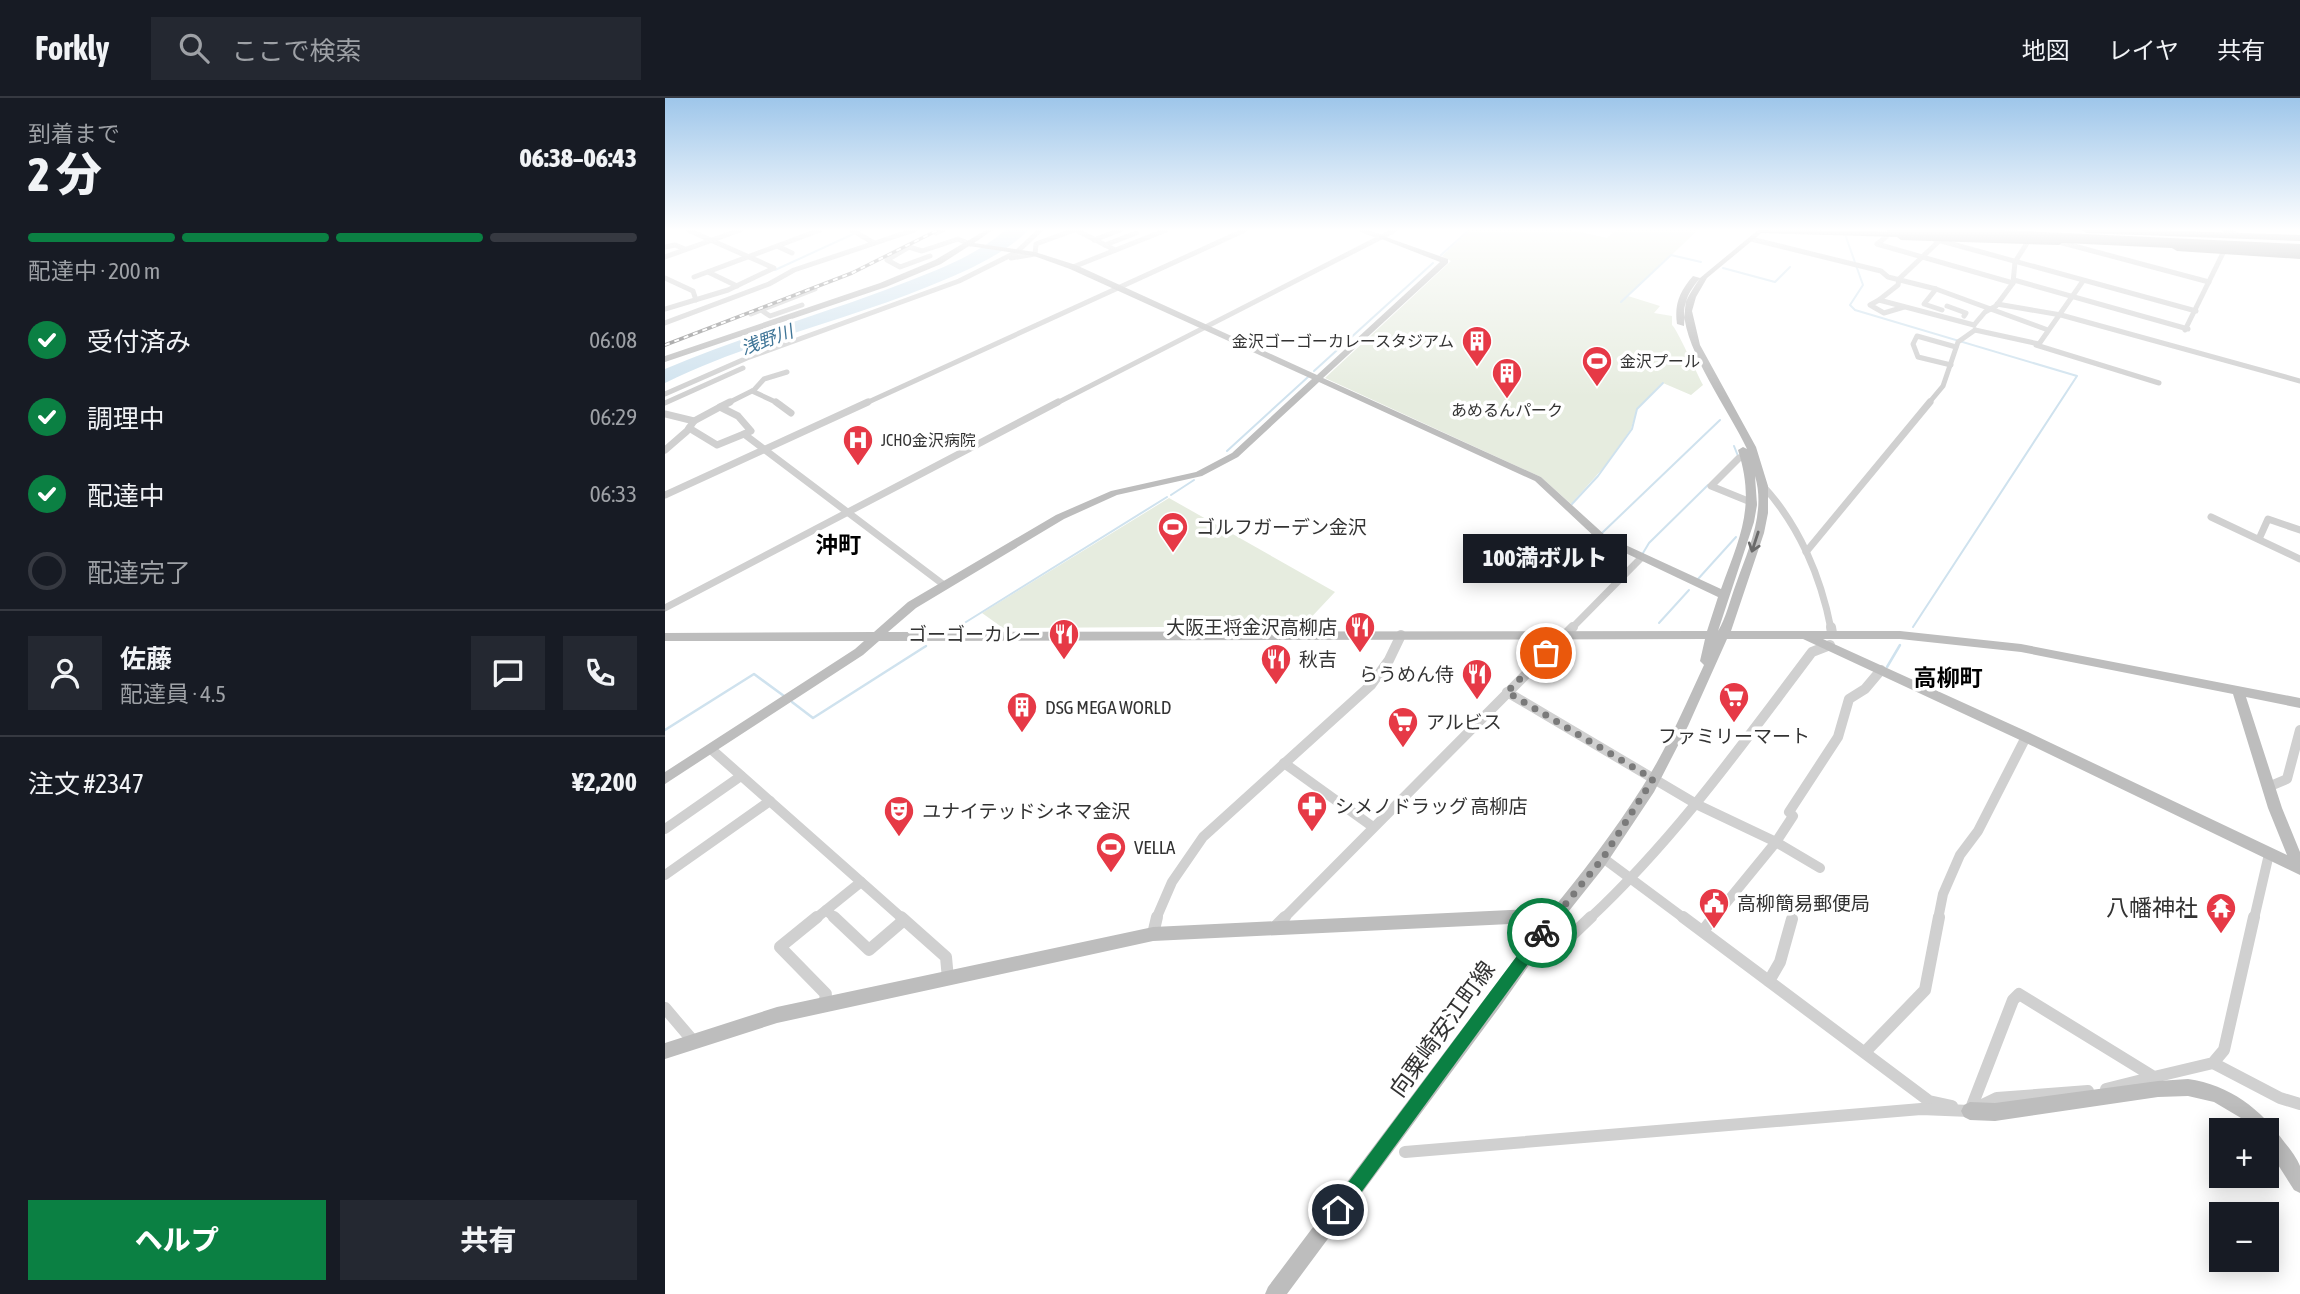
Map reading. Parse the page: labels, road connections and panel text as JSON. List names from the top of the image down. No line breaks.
{"streets":{"street":["向粟崎安江町線"]},"districts":["沖町","高柳町"],"water":["浅野川"],"places":{"building":["金沢ゴーゴーカレースタジアム","あめるんパーク","DSG MEGA WORLD"],"sports":["金沢プール","ゴルフガーデン金沢","VELLA"],"hospital":["JCHO金沢病院"],"other":["100満ボルト"],"restaurant":["大阪王将金沢高柳店","ゴーゴーカレー","秋吉","らうめん侍"],"supermarket":["ファミリーマート","アルビス"],"pharmacy":["シメノドラッグ 高柳店"],"theatre":["ユナイテッドシネマ金沢"],"public building":["高柳簡易郵便局"],"temple":["八幡神社"]},"page":{"header":"Forkly","search":"ここで検索","nav":["地図","レイヤ","共有"],"heading":["2 分","到着まで","06:38–06:43"],"panel":["佐藤","配達員 · 4.5","注文 #2347","¥2,200"],"bar":"配達中 · 200 m","list":[["受付済み","06:08"],["調理中","06:29"],["配達中","06:33"],"配達完了"],"bubble":"100満ボルト","map_buttons":["+","−"],"buttons":["ヘルプ","共有"]}}
